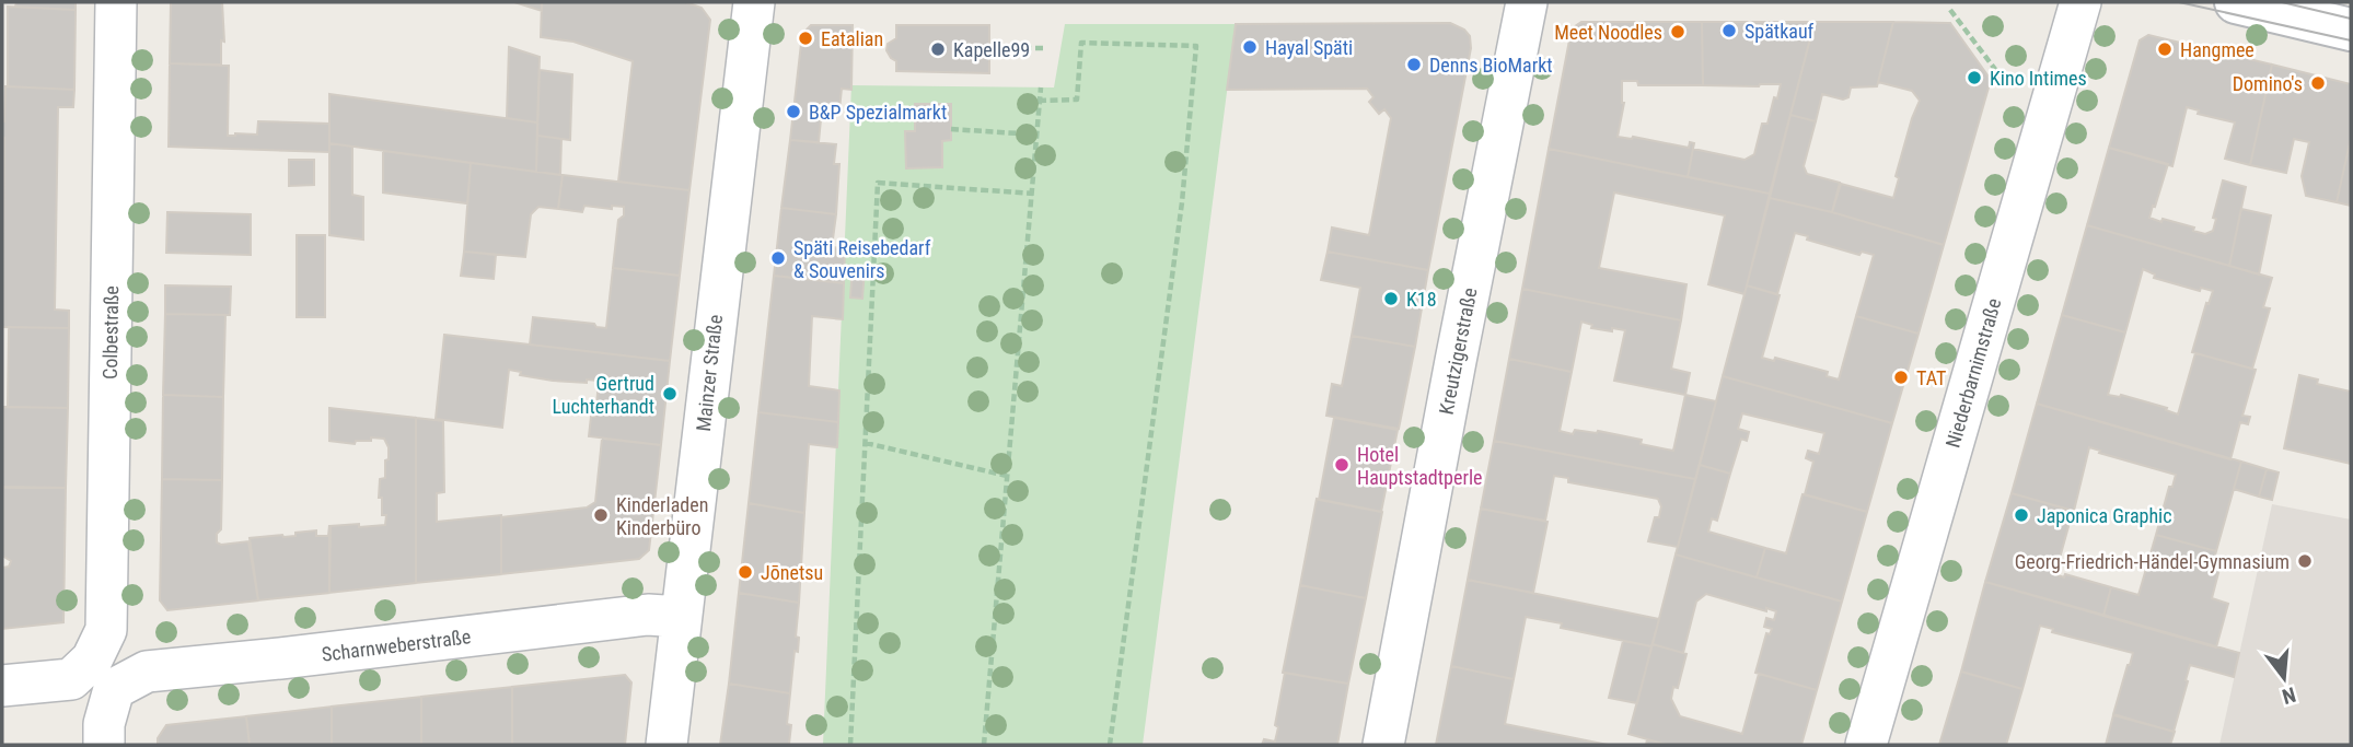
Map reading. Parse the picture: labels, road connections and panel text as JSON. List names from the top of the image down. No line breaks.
{"streets":{"street":["Colbestraße","Kreutzigerstraße","Mainzer Straße","Niederbarnimstraße","Scharnweberstraße"]},"crossings":[["Colbestraße","Scharnweberstraße"],["Mainzer Straße","Scharnweberstraße"]],"places":["Spätkauf","Meet Noodles","Eatalian","Hayal Späti","Kapelle99","Hangmee","Denns BioMarkt","Kino Intimes","Domino's","B&P Spezialmarkt","Späti Reisebedarf & Souvenirs","K18","TAT","Gertrud Luchterhandt","Hotel Hauptstadtperle","Kinderladen Kinderbüro","Japonica Graphic","Georg-Friedrich-Händel-Gymnasium","Jōnetsu"],"north":"bottom"}
